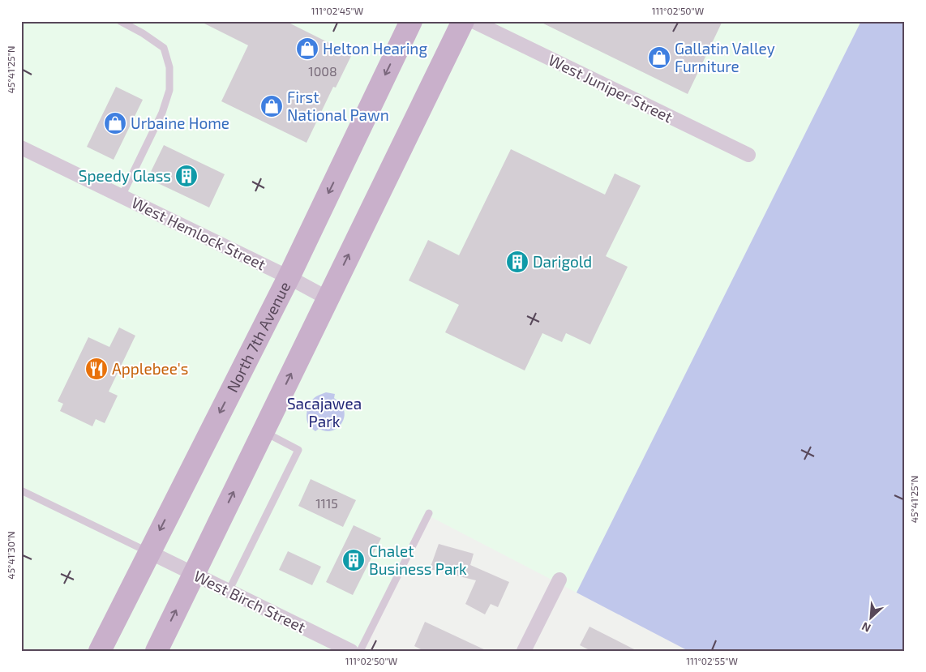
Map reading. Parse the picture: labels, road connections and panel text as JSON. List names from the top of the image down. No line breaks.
{"streets":{"main road":["North 7th Avenue"],"street":["West Juniper Street","West Hemlock Street","West Birch Street"]},"crossings":[["West Hemlock Street","North 7th Avenue"],["North 7th Avenue","West Birch Street"]],"parks":["Sacajawea Park"],"places":{"shop":["Helton Hearing","Gallatin Valley Furniture","First National Pawn","Urbaine Home"],"building":["Speedy Glass","Darigold","Chalet Business Park"],"restaurant":["Applebee's"]},"house_numbers":["1008","1115"],"north":"bottom left","coordinates":["111°02'45\"W","111°02'50\"W","45°41'25\"N","45°41'30\"N","111°02'55\"W"]}
